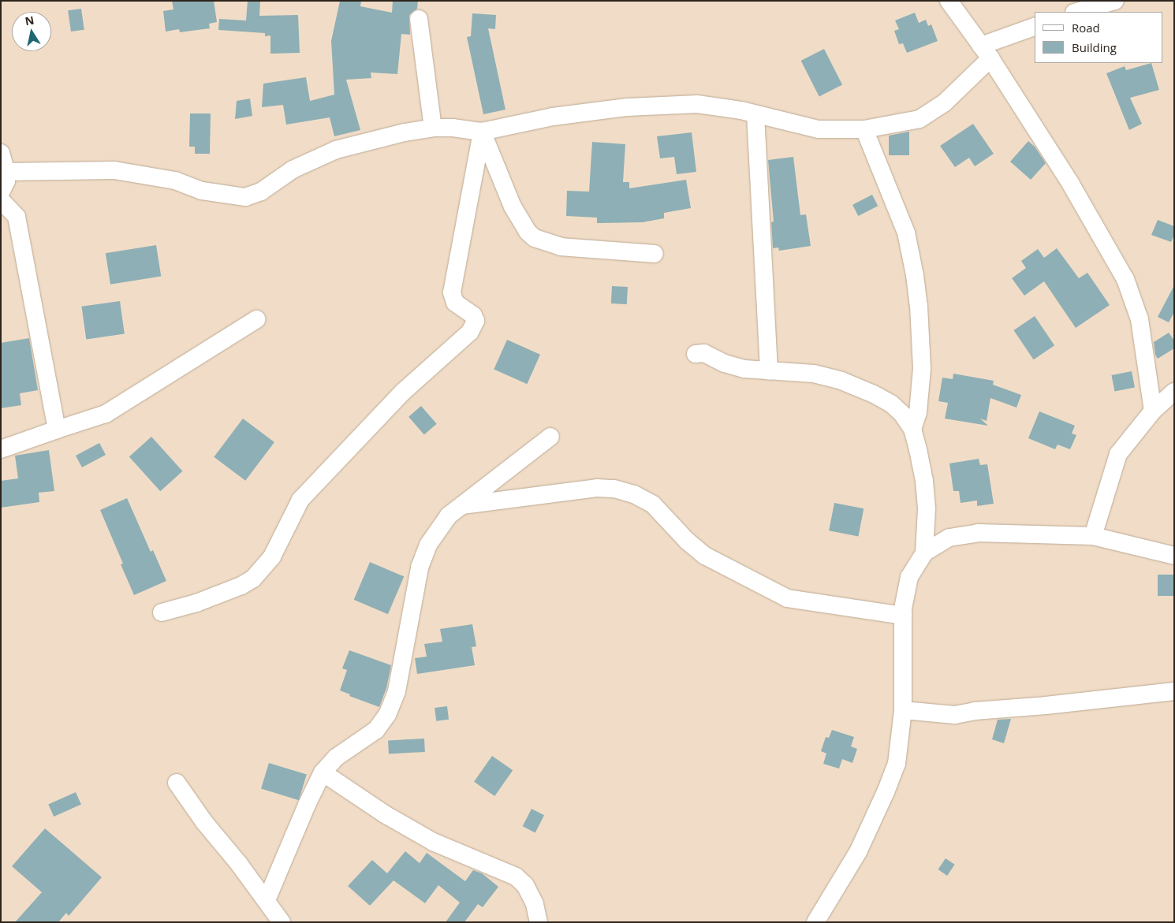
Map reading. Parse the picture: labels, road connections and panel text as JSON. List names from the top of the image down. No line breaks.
{"legend":["Road","Building"],"north":"top"}
